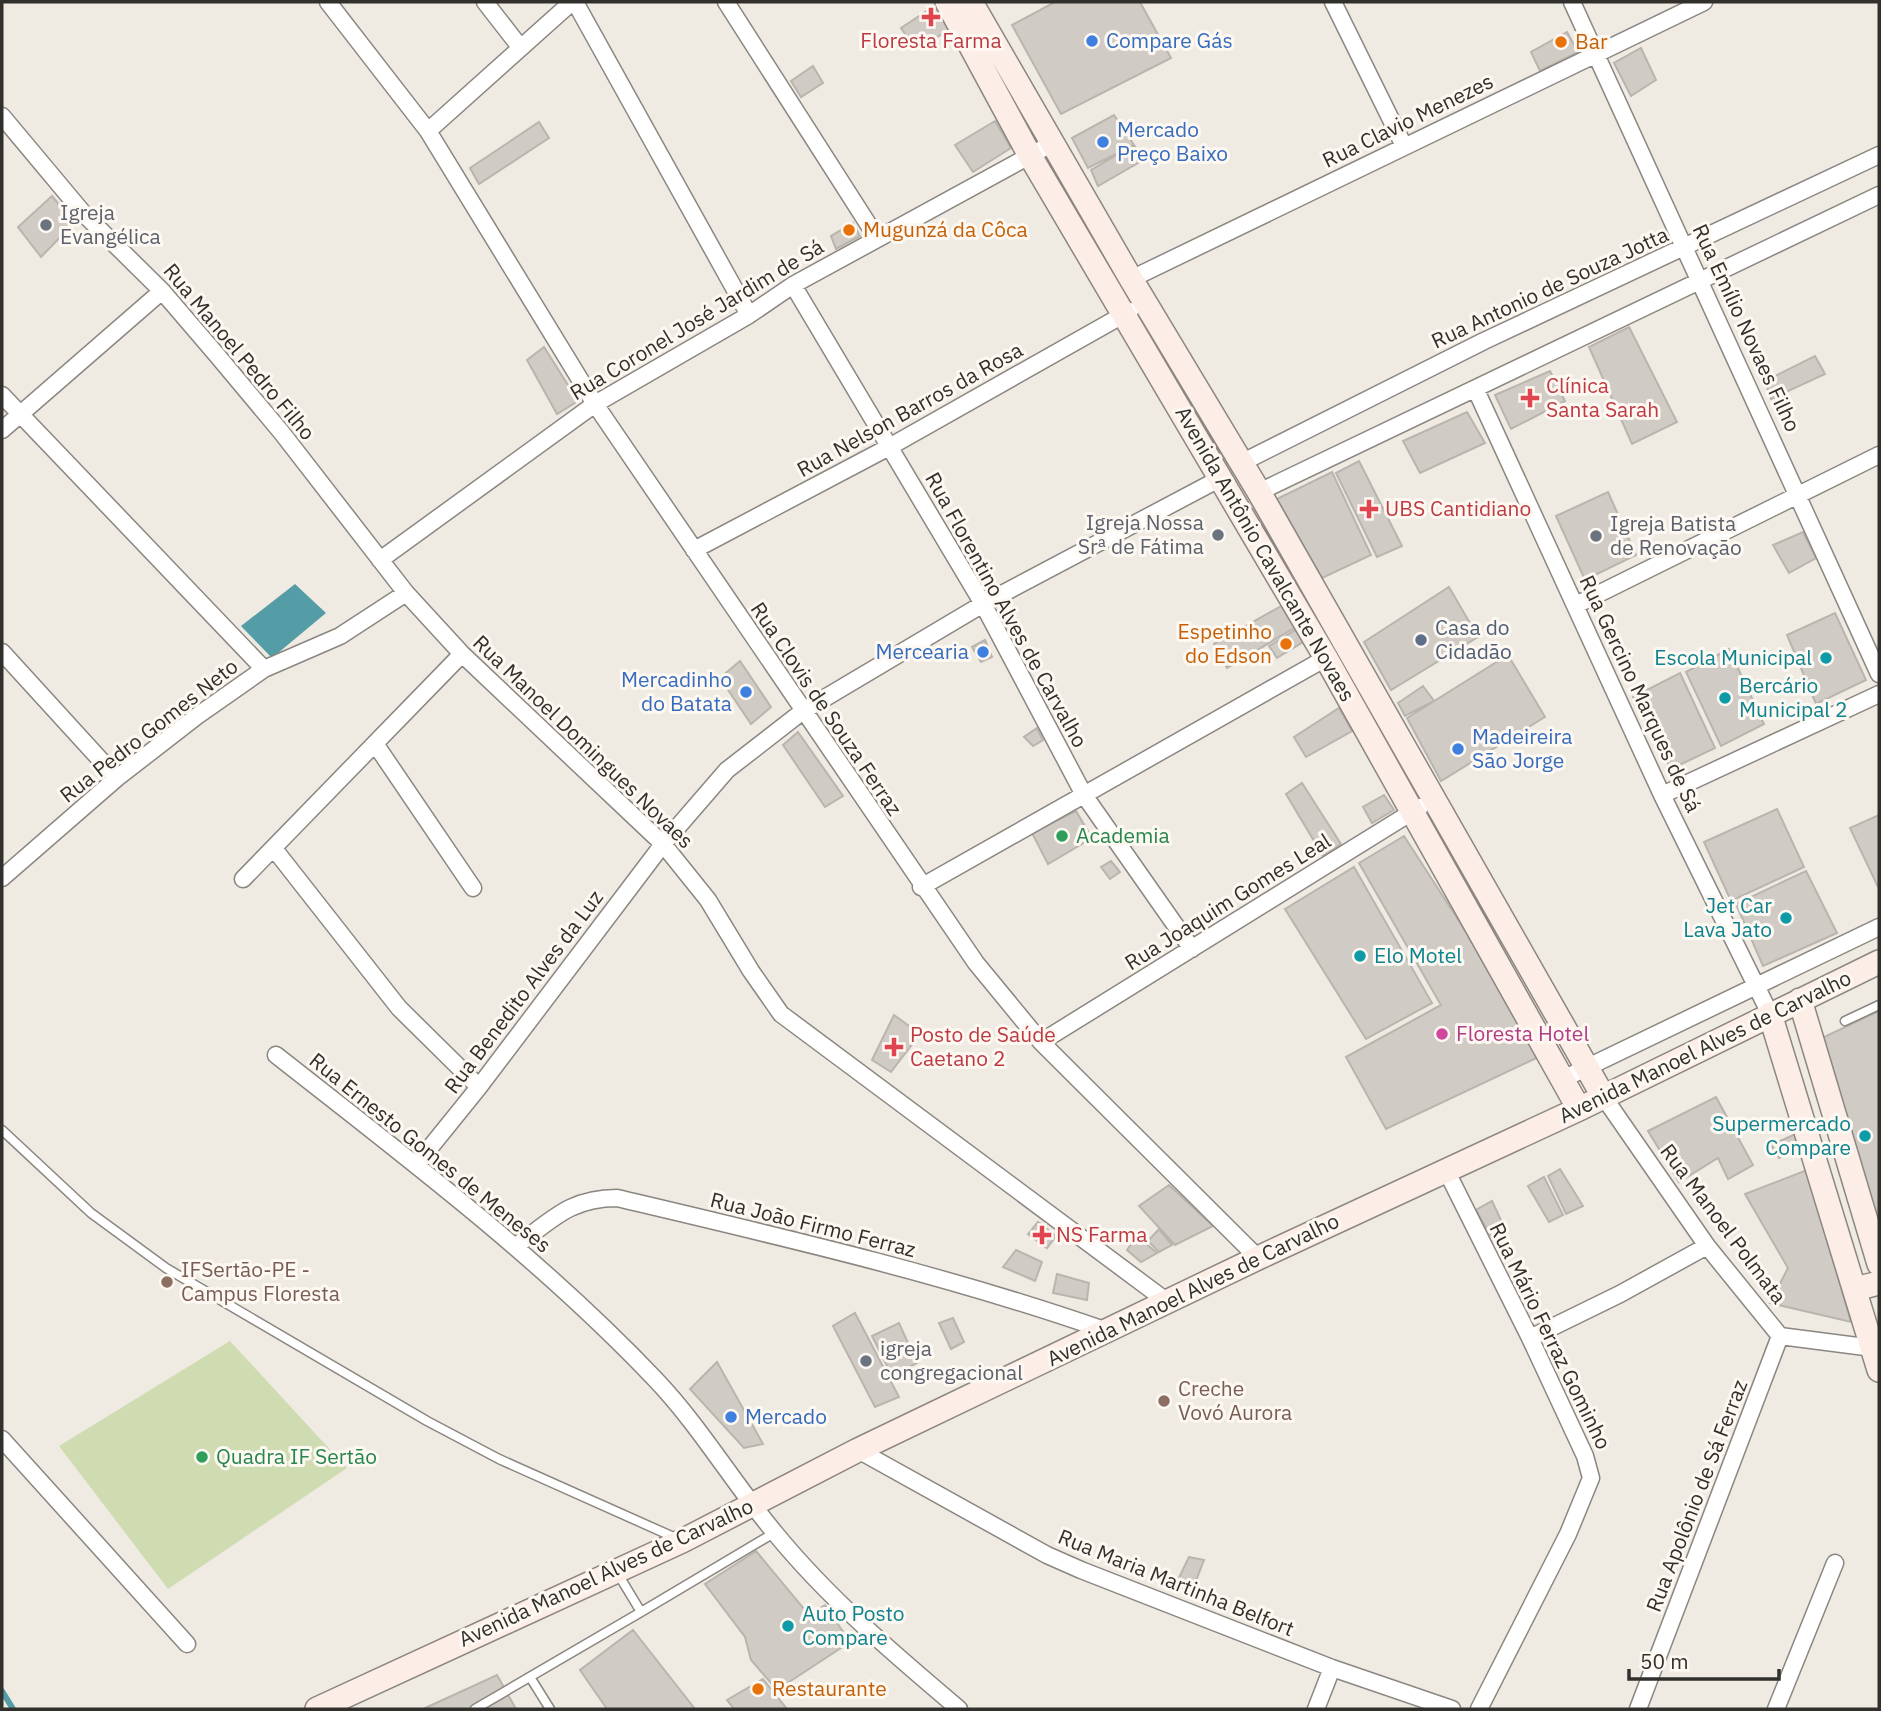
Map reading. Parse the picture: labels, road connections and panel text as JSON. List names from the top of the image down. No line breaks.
{"streets":{"street":["Rua Clavio Menezes","Rua Antonio de Souza Jotta","Rua Coronel José Jardim de Sá","Rua Emílio Novaes Filho","Rua Manoel Pedro Filho","Rua Nelson Barros da Rosa","Avenida Antônio Cavalcante Novaes","Rua Florentino Alves de Carvalho","Rua Gercino Marques de Sá","Rua Clovis de Souza Ferraz","Rua Pedro Gomes Neto","Rua Manoel Domingues Novaes","Rua Joaquim Gomes Leal","Rua Benedito Alves da Luz","Avenida Manoel Alves de Carvalho","Rua Ernesto Gomes de Meneses","Rua Manoel Polmata","Rua João Firmo Ferraz","Rua Mário Ferraz Gominho","Rua Apolônio de Sá Ferraz","Rua Maria Martinha Belfort"]},"crossings":[["Rua Clavio Menezes","Rua Emílio Novaes Filho"],["Rua Antonio de Souza Jotta","Rua Emílio Novaes Filho"],["Rua Coronel José Jardim de Sá","Rua Manoel Pedro Filho"],["Rua Coronel José Jardim de Sá","Avenida Antônio Cavalcante Novaes"],["Rua Coronel José Jardim de Sá","Rua Florentino Alves de Carvalho"],["Rua Coronel José Jardim de Sá","Rua Clovis de Souza Ferraz"],["Rua Coronel José Jardim de Sá","Rua Manoel Domingues Novaes"],["Rua Manoel Pedro Filho","Rua Manoel Domingues Novaes"],["Rua Nelson Barros da Rosa","Avenida Antônio Cavalcante Novaes"],["Rua Nelson Barros da Rosa","Rua Florentino Alves de Carvalho"],["Rua Nelson Barros da Rosa","Rua Clovis de Souza Ferraz"],["Avenida Antônio Cavalcante Novaes","Rua Joaquim Gomes Leal"],["Avenida Antônio Cavalcante Novaes","Rua Benedito Alves da Luz"],["Avenida Antônio Cavalcante Novaes","Avenida Manoel Alves de Carvalho"],["Rua Florentino Alves de Carvalho","Rua Joaquim Gomes Leal"],["Rua Florentino Alves de Carvalho","Rua Benedito Alves da Luz"],["Rua Gercino Marques de Sá","Avenida Manoel Alves de Carvalho"],["Rua Clovis de Souza Ferraz","Rua Joaquim Gomes Leal"],["Rua Clovis de Souza Ferraz","Rua Benedito Alves da Luz"],["Rua Clovis de Souza Ferraz","Avenida Manoel Alves de Carvalho"],["Rua Pedro Gomes Neto","Rua Manoel Domingues Novaes"],["Rua Manoel Domingues Novaes","Rua Benedito Alves da Luz"],["Rua Manoel Domingues Novaes","Avenida Manoel Alves de Carvalho"],["Rua Benedito Alves da Luz","Rua Ernesto Gomes de Meneses"],["Avenida Manoel Alves de Carvalho","Rua Ernesto Gomes de Meneses"],["Avenida Manoel Alves de Carvalho","Rua Manoel Polmata"],["Avenida Manoel Alves de Carvalho","Rua João Firmo Ferraz"],["Avenida Manoel Alves de Carvalho","Rua Mário Ferraz Gominho"],["Avenida Manoel Alves de Carvalho","Rua Maria Martinha Belfort"],["Rua Ernesto Gomes de Meneses","Rua João Firmo Ferraz"],["Rua Manoel Polmata","Rua Apolônio de Sá Ferraz"]],"places":{"health":["Floresta Farma","Clínica Santa Sarah","UBS Cantidiano","Posto de Saúde Caetano 2","NS Farma"],"other":["Compare Gás","Bar","Mercado Preço Baixo","Igreja Evangélica","Mugunzá da Côca","Igreja Nossa Srª de Fátima","Igreja Batista de Renovação","Casa do Cidadão","Espetinho do Edson","Mercearia","Escola Municipal","Mercadinho do Batata","Bercário Municipal 2","Madeireira São Jorge","Academia","Jet Car Lava Jato","Elo Motel","Floresta Hotel","Supermercado Compare","IFSertão-PE - Campus Floresta","igreja congregacional","Creche Vovó Aurora","Mercado","Quadra IF Sertão","Auto Posto Compare","Restaurante"]},"scale_bar":"50 m"}
